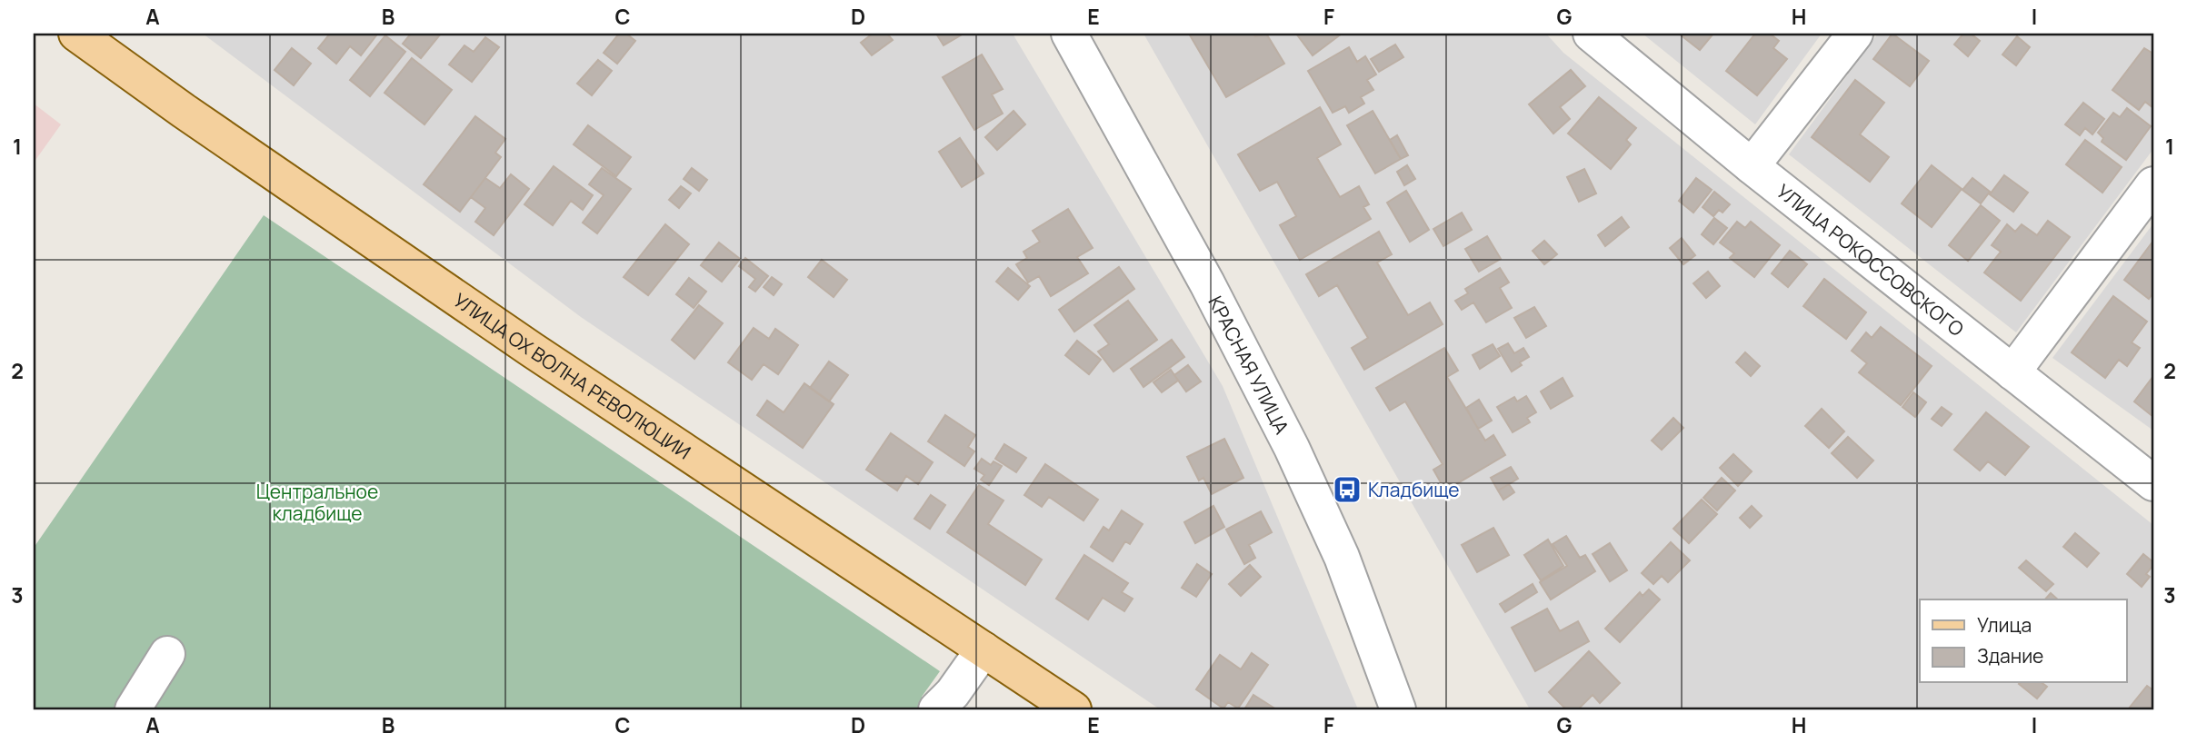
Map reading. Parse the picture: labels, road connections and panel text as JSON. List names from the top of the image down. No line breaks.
{"streets":{"main road":["УЛИЦА ОХ ВОЛНА РЕВОЛЮЦИИ"],"street":["УЛИЦА РОКОССОВСКОГО","КРАСНАЯ УЛИЦА"]},"parks":["Центральное кладбище"],"places":{"bus stop":["Кладбище"]},"legend":["Улица","Здание"],"grid":{"columns":["A","B","C","D","E","F","G","H","I"],"rows":["1","2","3"]}}
